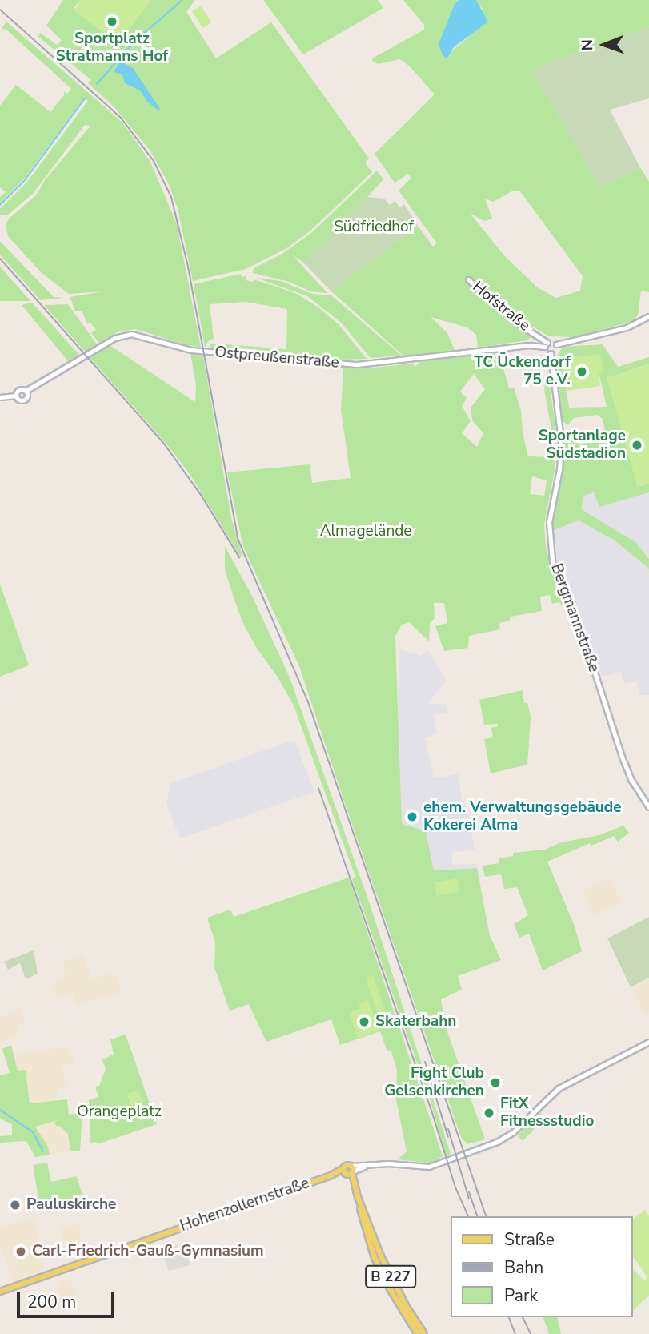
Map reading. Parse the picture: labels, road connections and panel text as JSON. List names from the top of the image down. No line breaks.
{"streets":{"main road":["Hohenzollernstraße","B 227"],"street":["Hofstraße","Ostpreußenstraße","Bergmannstraße"]},"crossings":[["Hofstraße","Ostpreußenstraße"],["Hohenzollernstraße","B 227"]],"parks":["Südfriedhof","Almagelände","Orangeplatz"],"places":["Sportplatz Stratmanns Hof","TC Ückendorf 75 e.V.","Sportanlage Südstadion","ehem. Verwaltungsgebäude Kokerei Alma","Skaterbahn","Fight Club Gelsenkirchen","FitX Fitnessstudio","Pauluskirche","Carl-Friedrich-Gauß-Gymnasium"],"legend":["Straße","Bahn","Park"],"scale_bar":"200 m","north":"left"}
